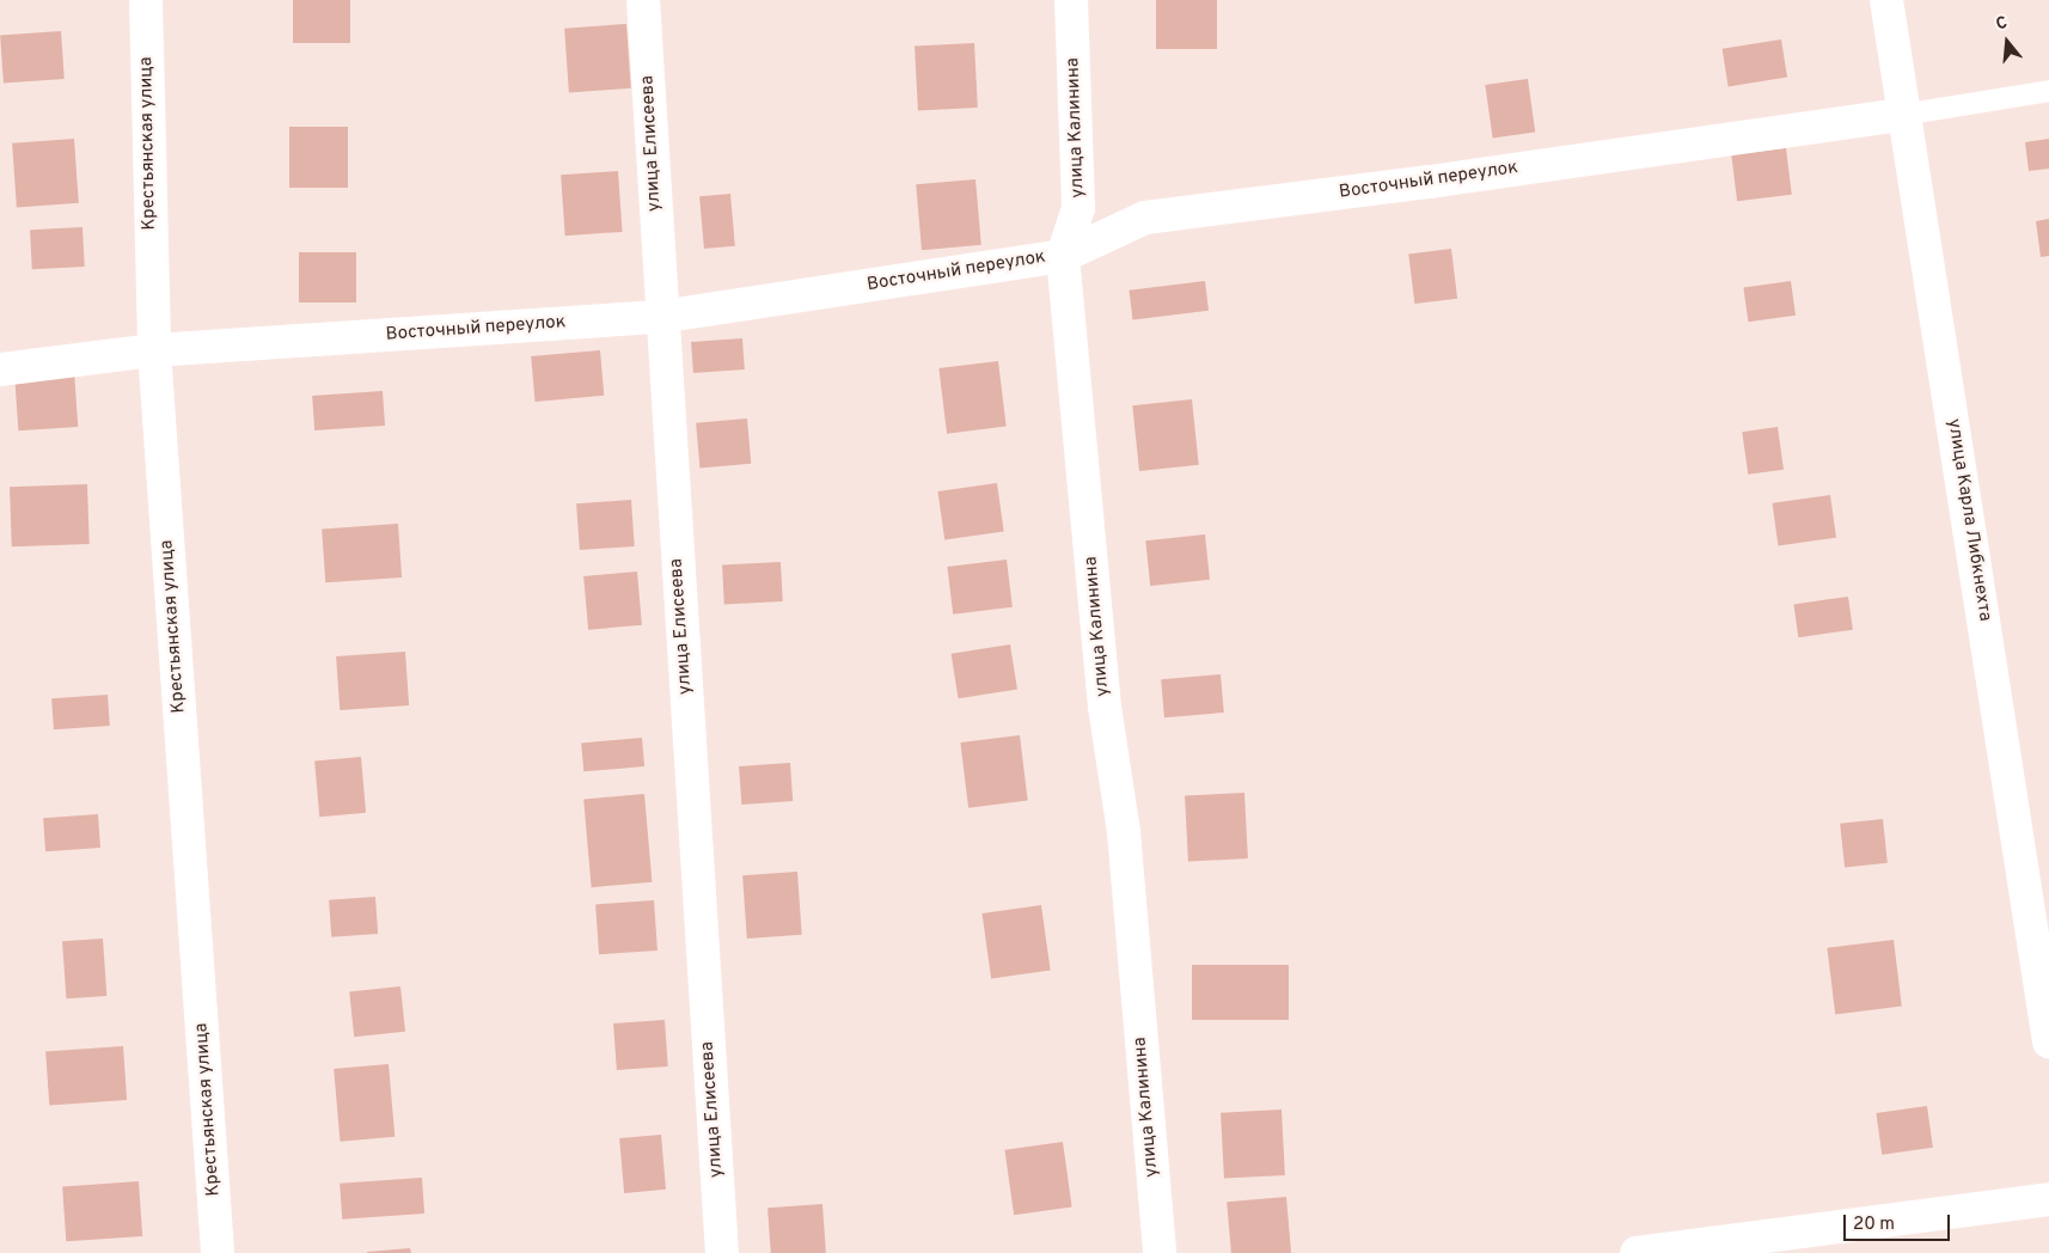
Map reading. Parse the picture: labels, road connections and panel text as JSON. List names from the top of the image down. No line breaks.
{"streets":{"street":["улица Калинина","Крестьянская улица","улица Елисеева","Восточный переулок","улица Карла Либкнехта"]},"crossings":[["улица Калинина","Восточный переулок"],["Крестьянская улица","Восточный переулок"],["улица Елисеева","Восточный переулок"],["Восточный переулок","улица Карла Либкнехта"]],"scale_bar":"20 m","north":"top"}
